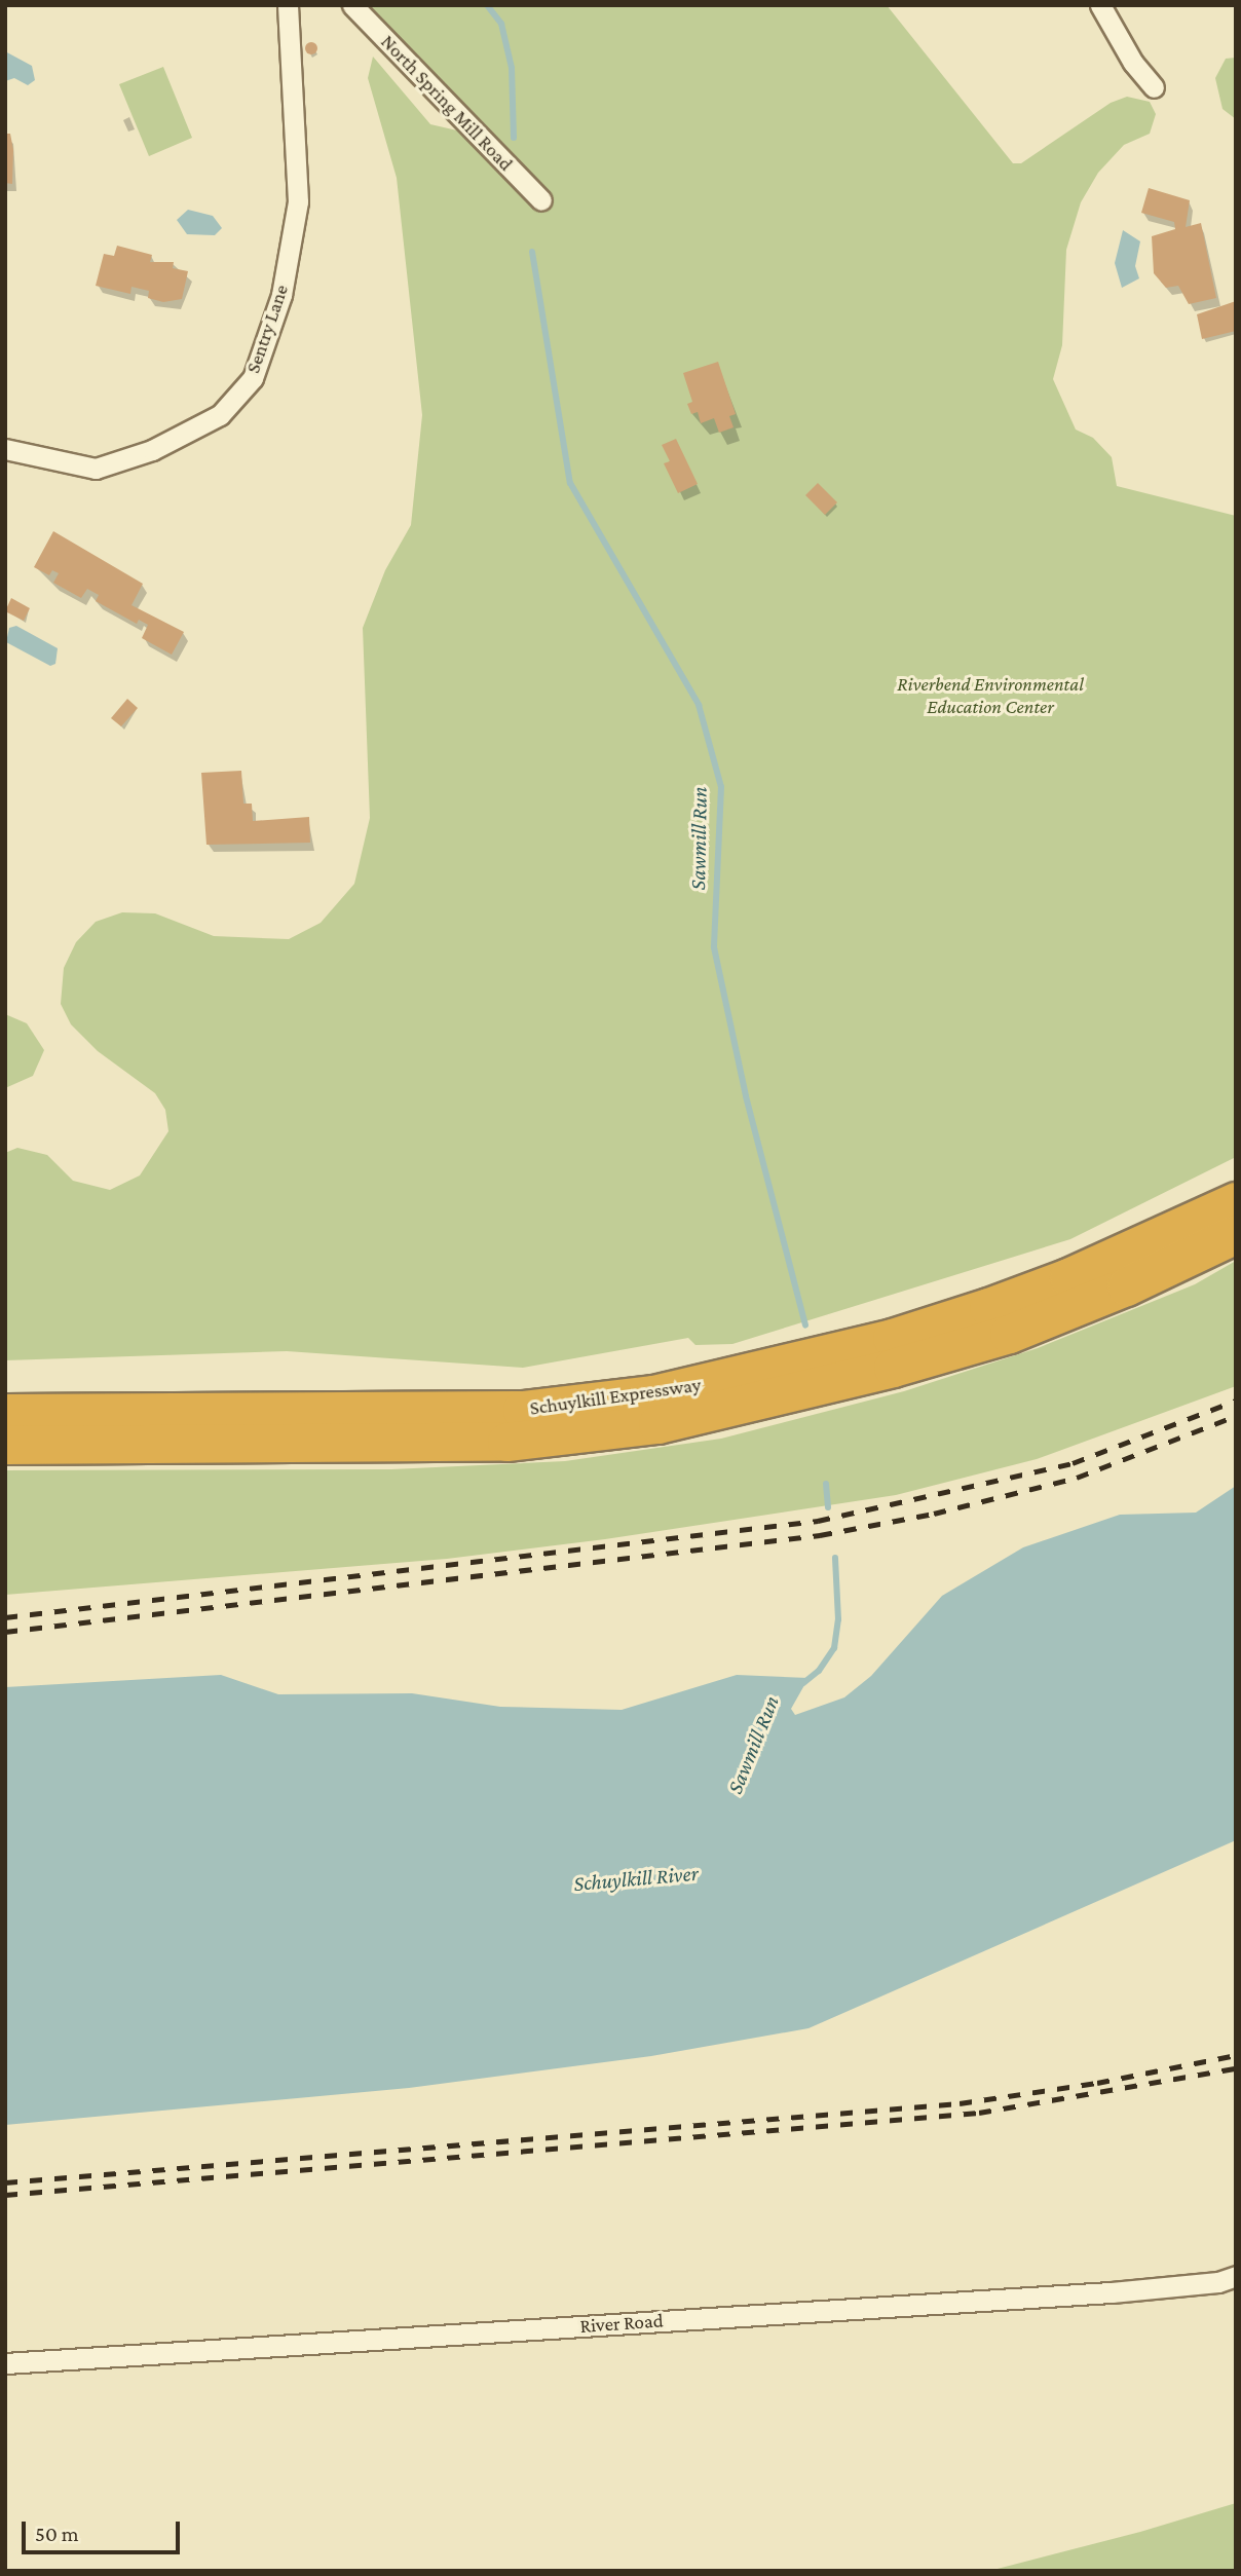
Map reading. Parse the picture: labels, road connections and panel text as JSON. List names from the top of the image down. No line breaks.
{"streets":{"highway":["Schuylkill Expressway"],"street":["North Spring Mill Road","Sentry Lane","River Road"]},"water":["Sawmill Run","Schuylkill River"],"parks":["Riverbend Environmental Education Center"],"scale_bar":"50 m"}
